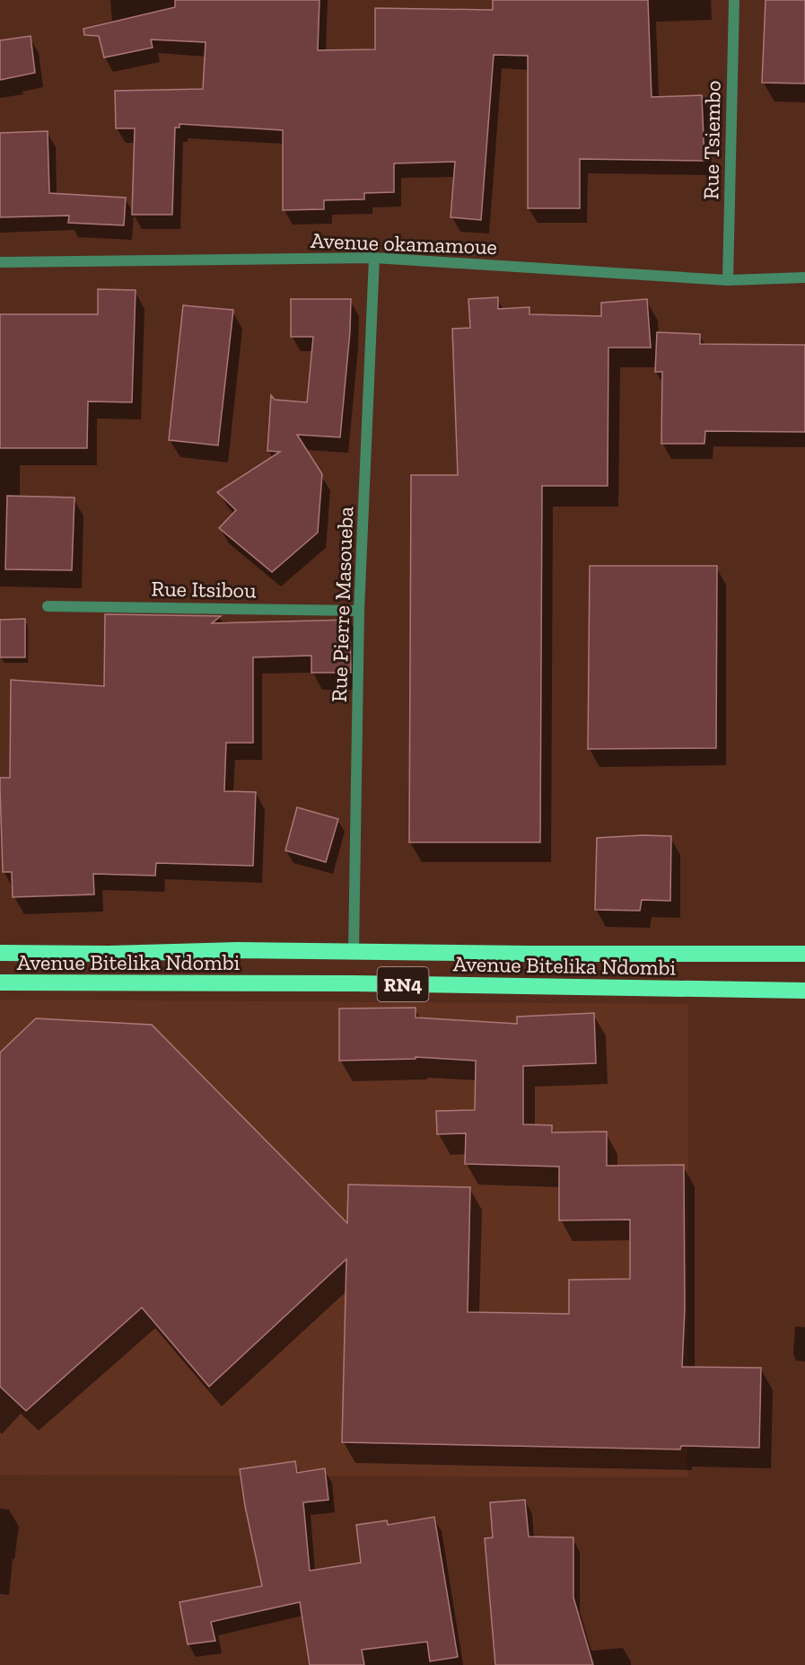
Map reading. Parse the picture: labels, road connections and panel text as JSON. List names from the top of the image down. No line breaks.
{"streets":{"highway":["Avenue Bitelika Ndombi","RN4"],"street":["Rue Tsiembo","Avenue okamamoue","Rue Itsibou","Rue Pierre Masoueba"]},"crossings":[["Rue Tsiembo","Avenue okamamoue"],["Avenue okamamoue","Rue Pierre Masoueba"],["Rue Itsibou","Rue Pierre Masoueba"],["Rue Pierre Masoueba","Avenue Bitelika Ndombi"]]}
